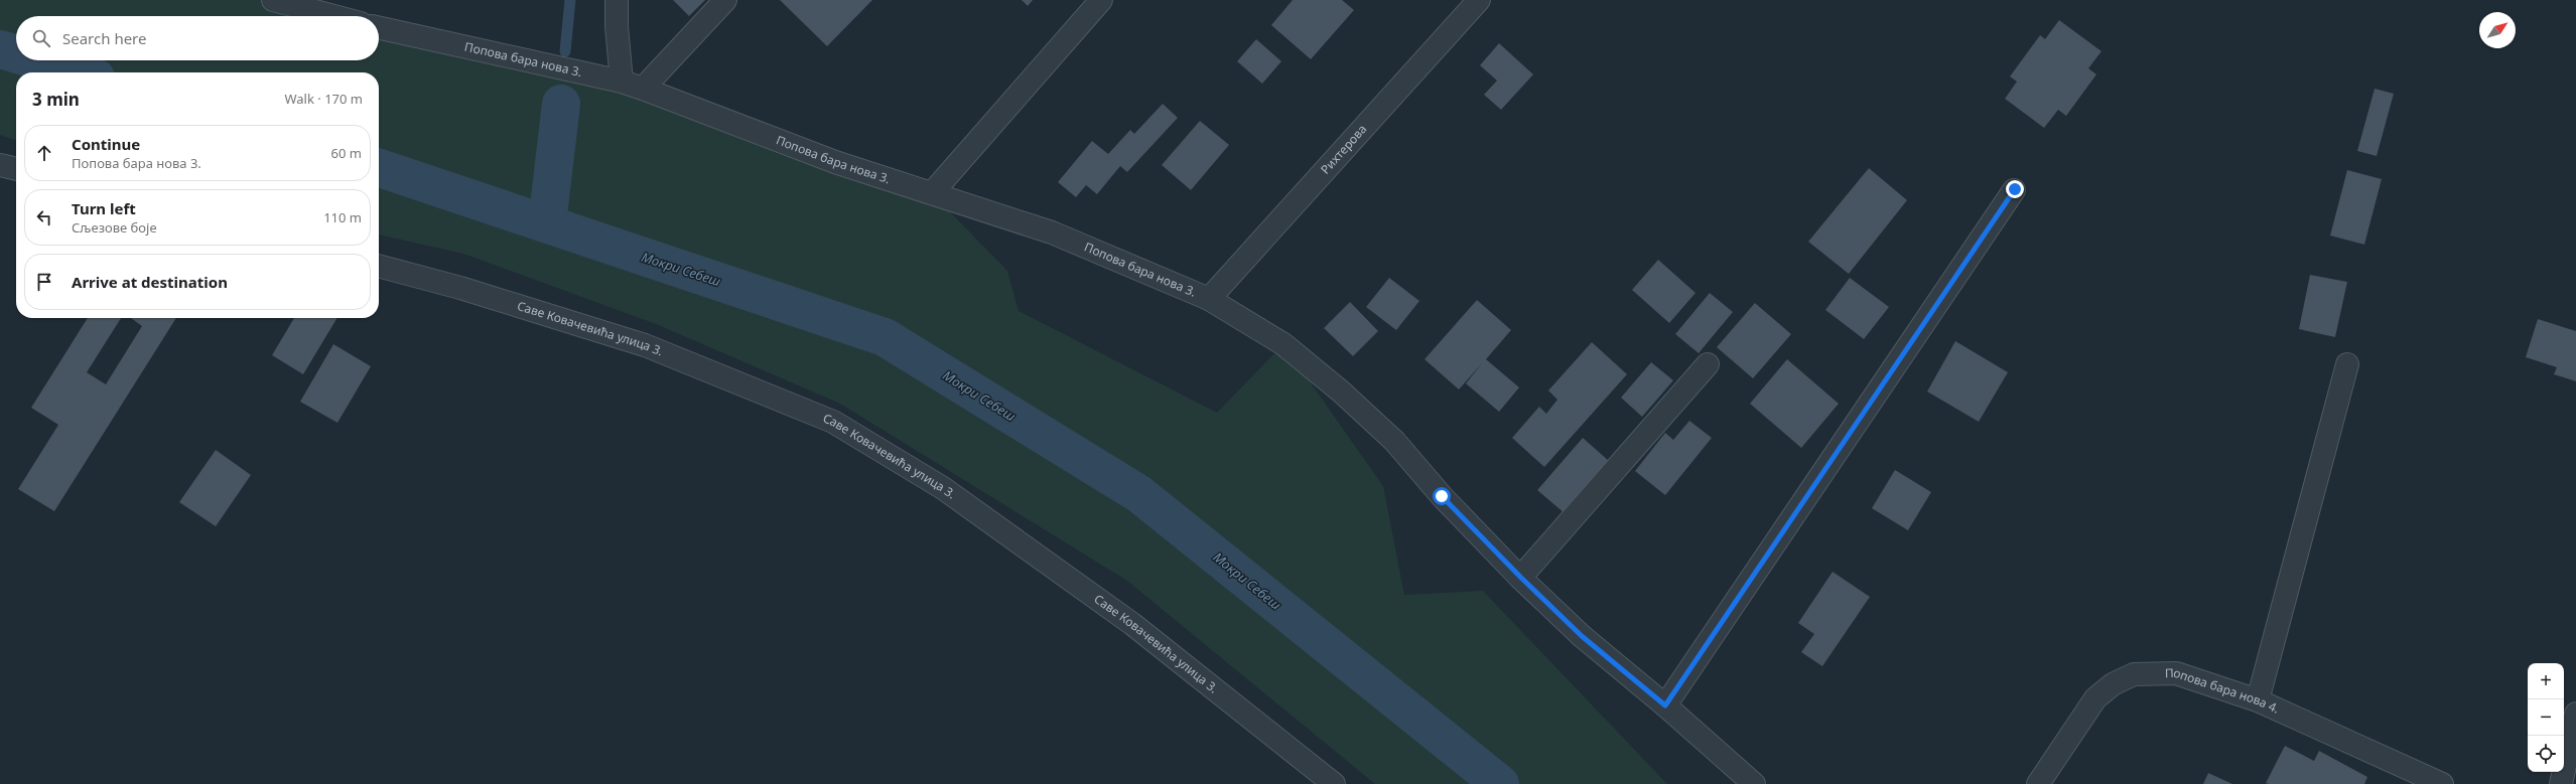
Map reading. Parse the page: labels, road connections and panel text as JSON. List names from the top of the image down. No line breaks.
{"streets":{"street":["Попова бара нова 3.","Рихтерова","Саве Ковачевића улица 3.","Попова бара нова 4."]},"crossings":[["Попова бара нова 3.","Рихтерова"]],"water":["Мокри Себеш"],"north":"top right","page":{"search":"Search here","heading":["3 min","Walk · 170 m"],"list":[["Continue","Попова бара нова 3.","60 m"],["Turn left","Сљезове боје","110 m"],"Arrive at destination"],"map_buttons":["+","−"]}}
